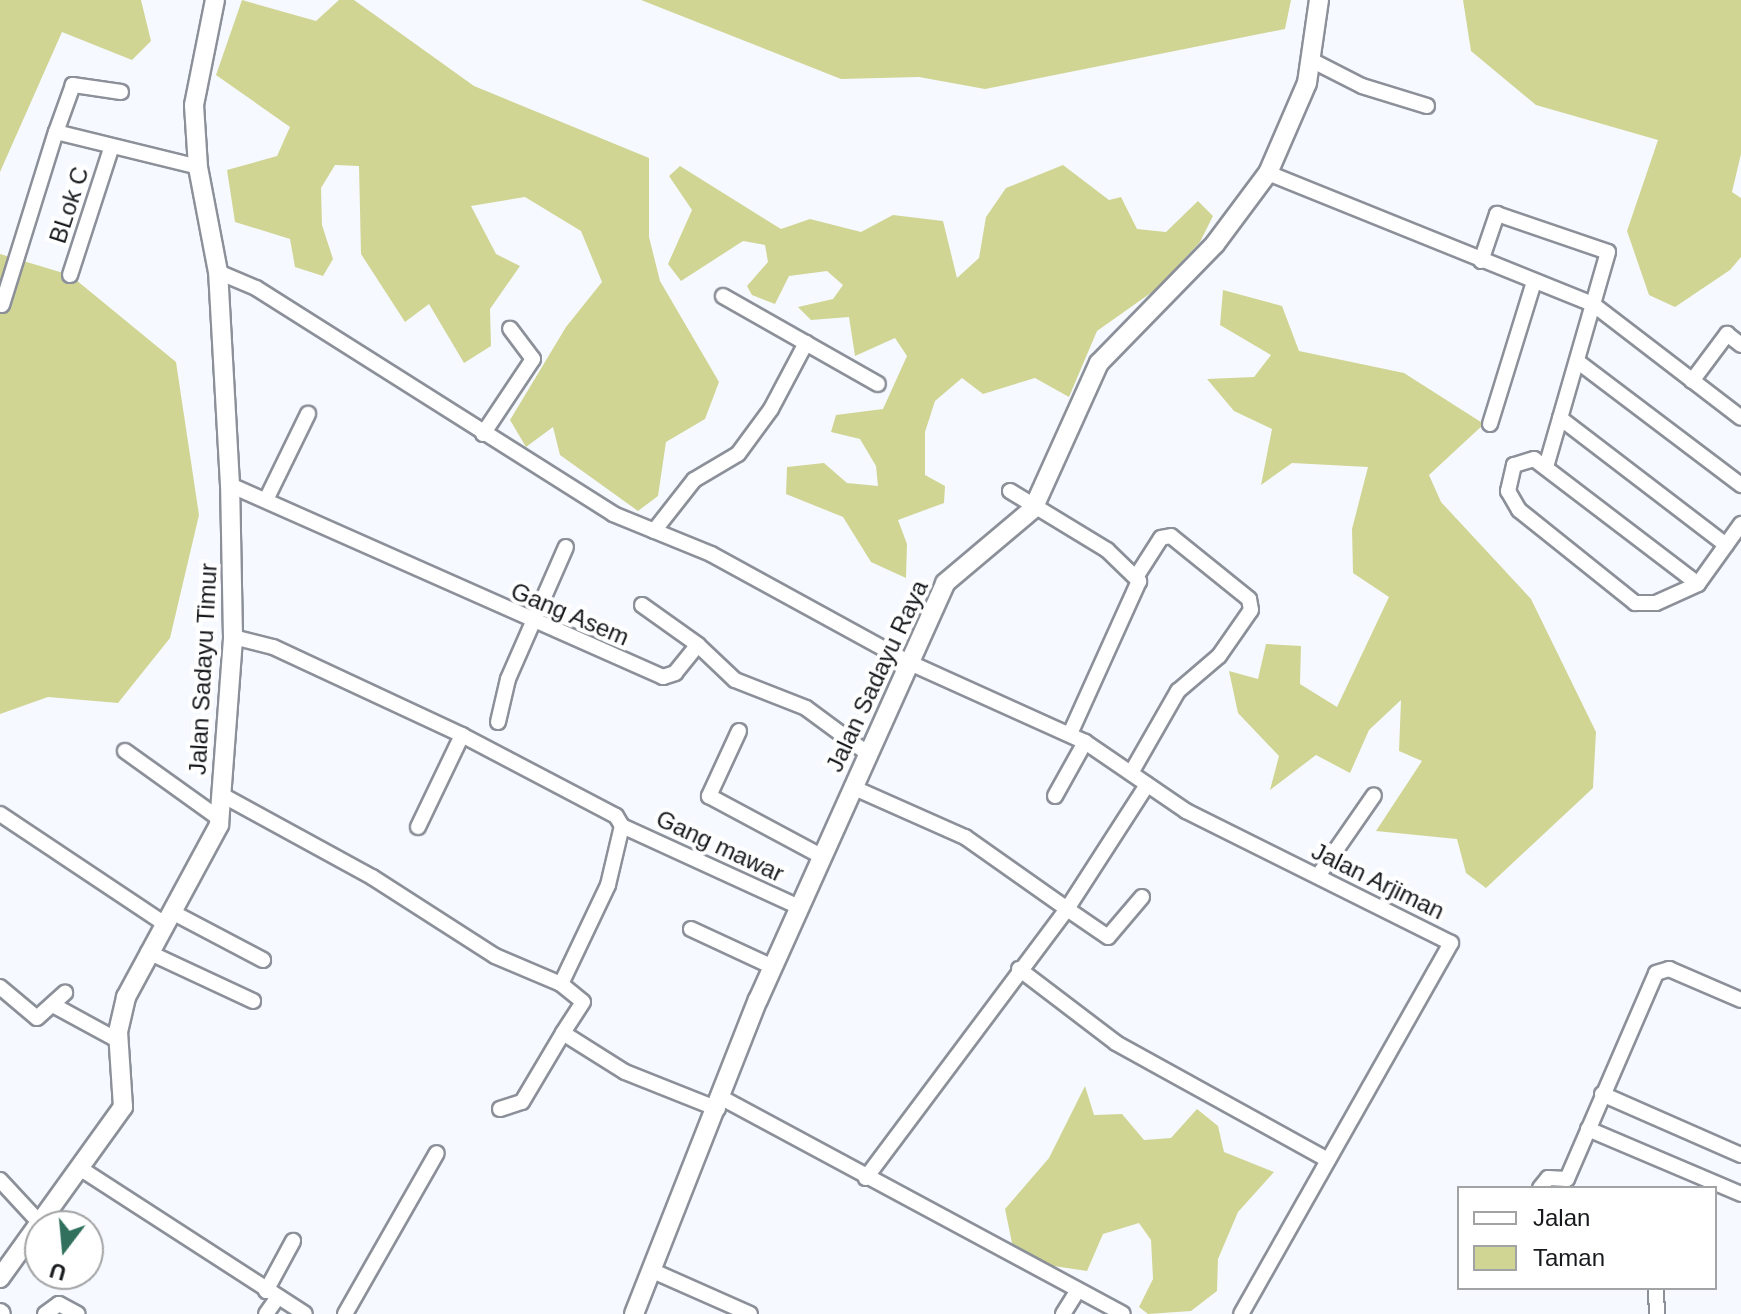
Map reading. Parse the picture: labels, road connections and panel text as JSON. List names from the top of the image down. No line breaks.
{"streets":{"street":["BLok C","Gang Asem","Jalan Sadayu Timur","Jalan Sadayu Raya","Gang mawar","Jalan Arjiman"]},"crossings":[["Gang Asem","Jalan Sadayu Timur"],["Jalan Sadayu Timur","Gang mawar"],["Jalan Sadayu Timur","Jalan Arjiman"],["Jalan Sadayu Raya","Gang mawar"],["Jalan Sadayu Raya","Jalan Arjiman"]],"legend":["Jalan","Taman"],"north":"bottom"}
